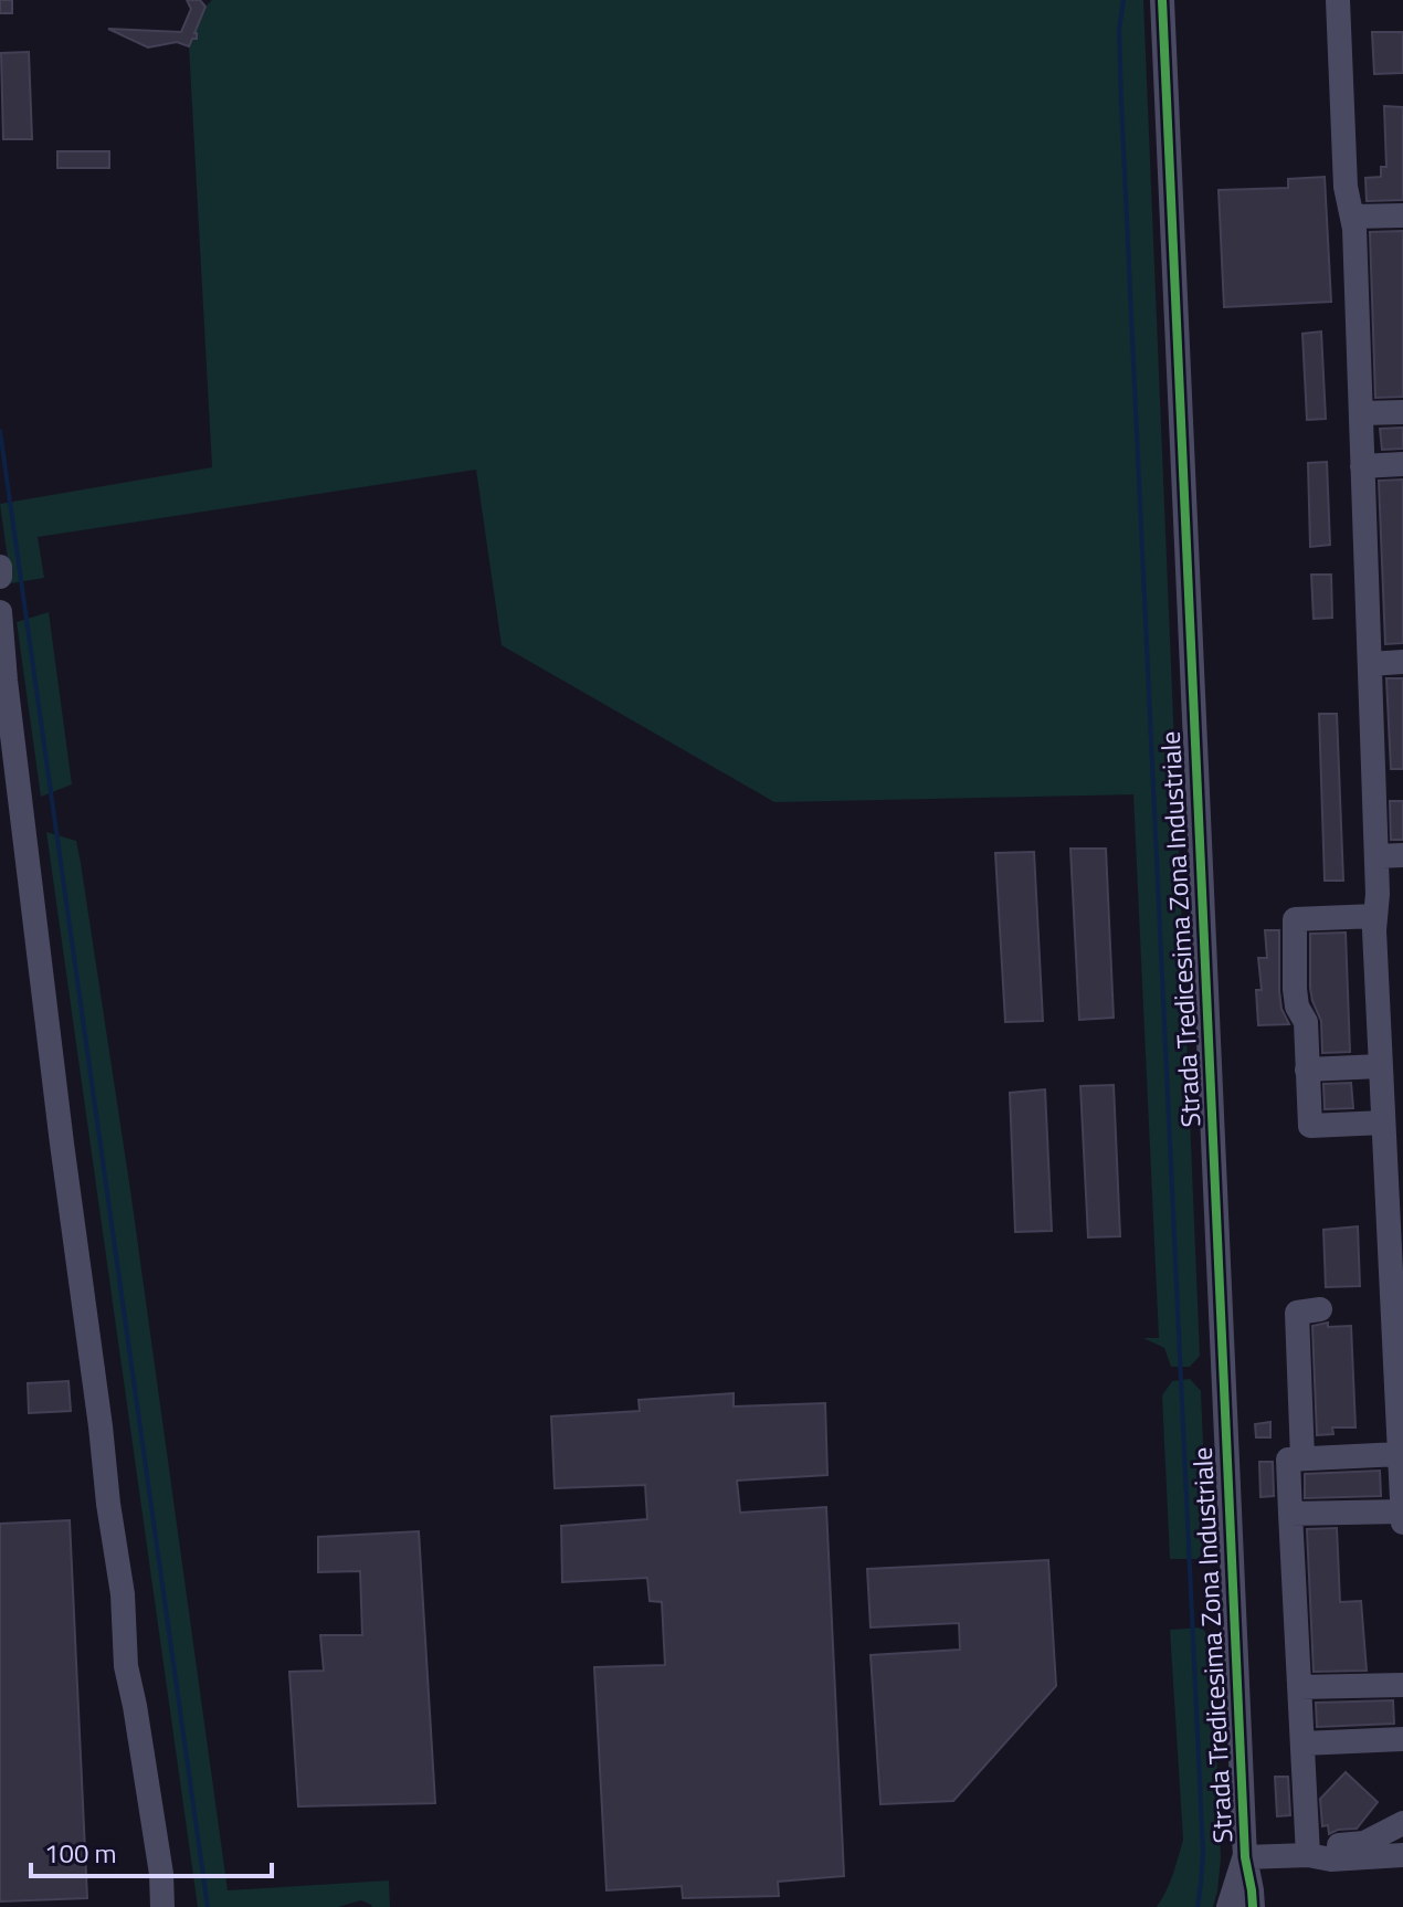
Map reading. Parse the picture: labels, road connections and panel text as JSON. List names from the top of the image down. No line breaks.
{"streets":{"street":["Strada Tredicesima Zona Industriale"]},"scale_bar":"100 m"}
